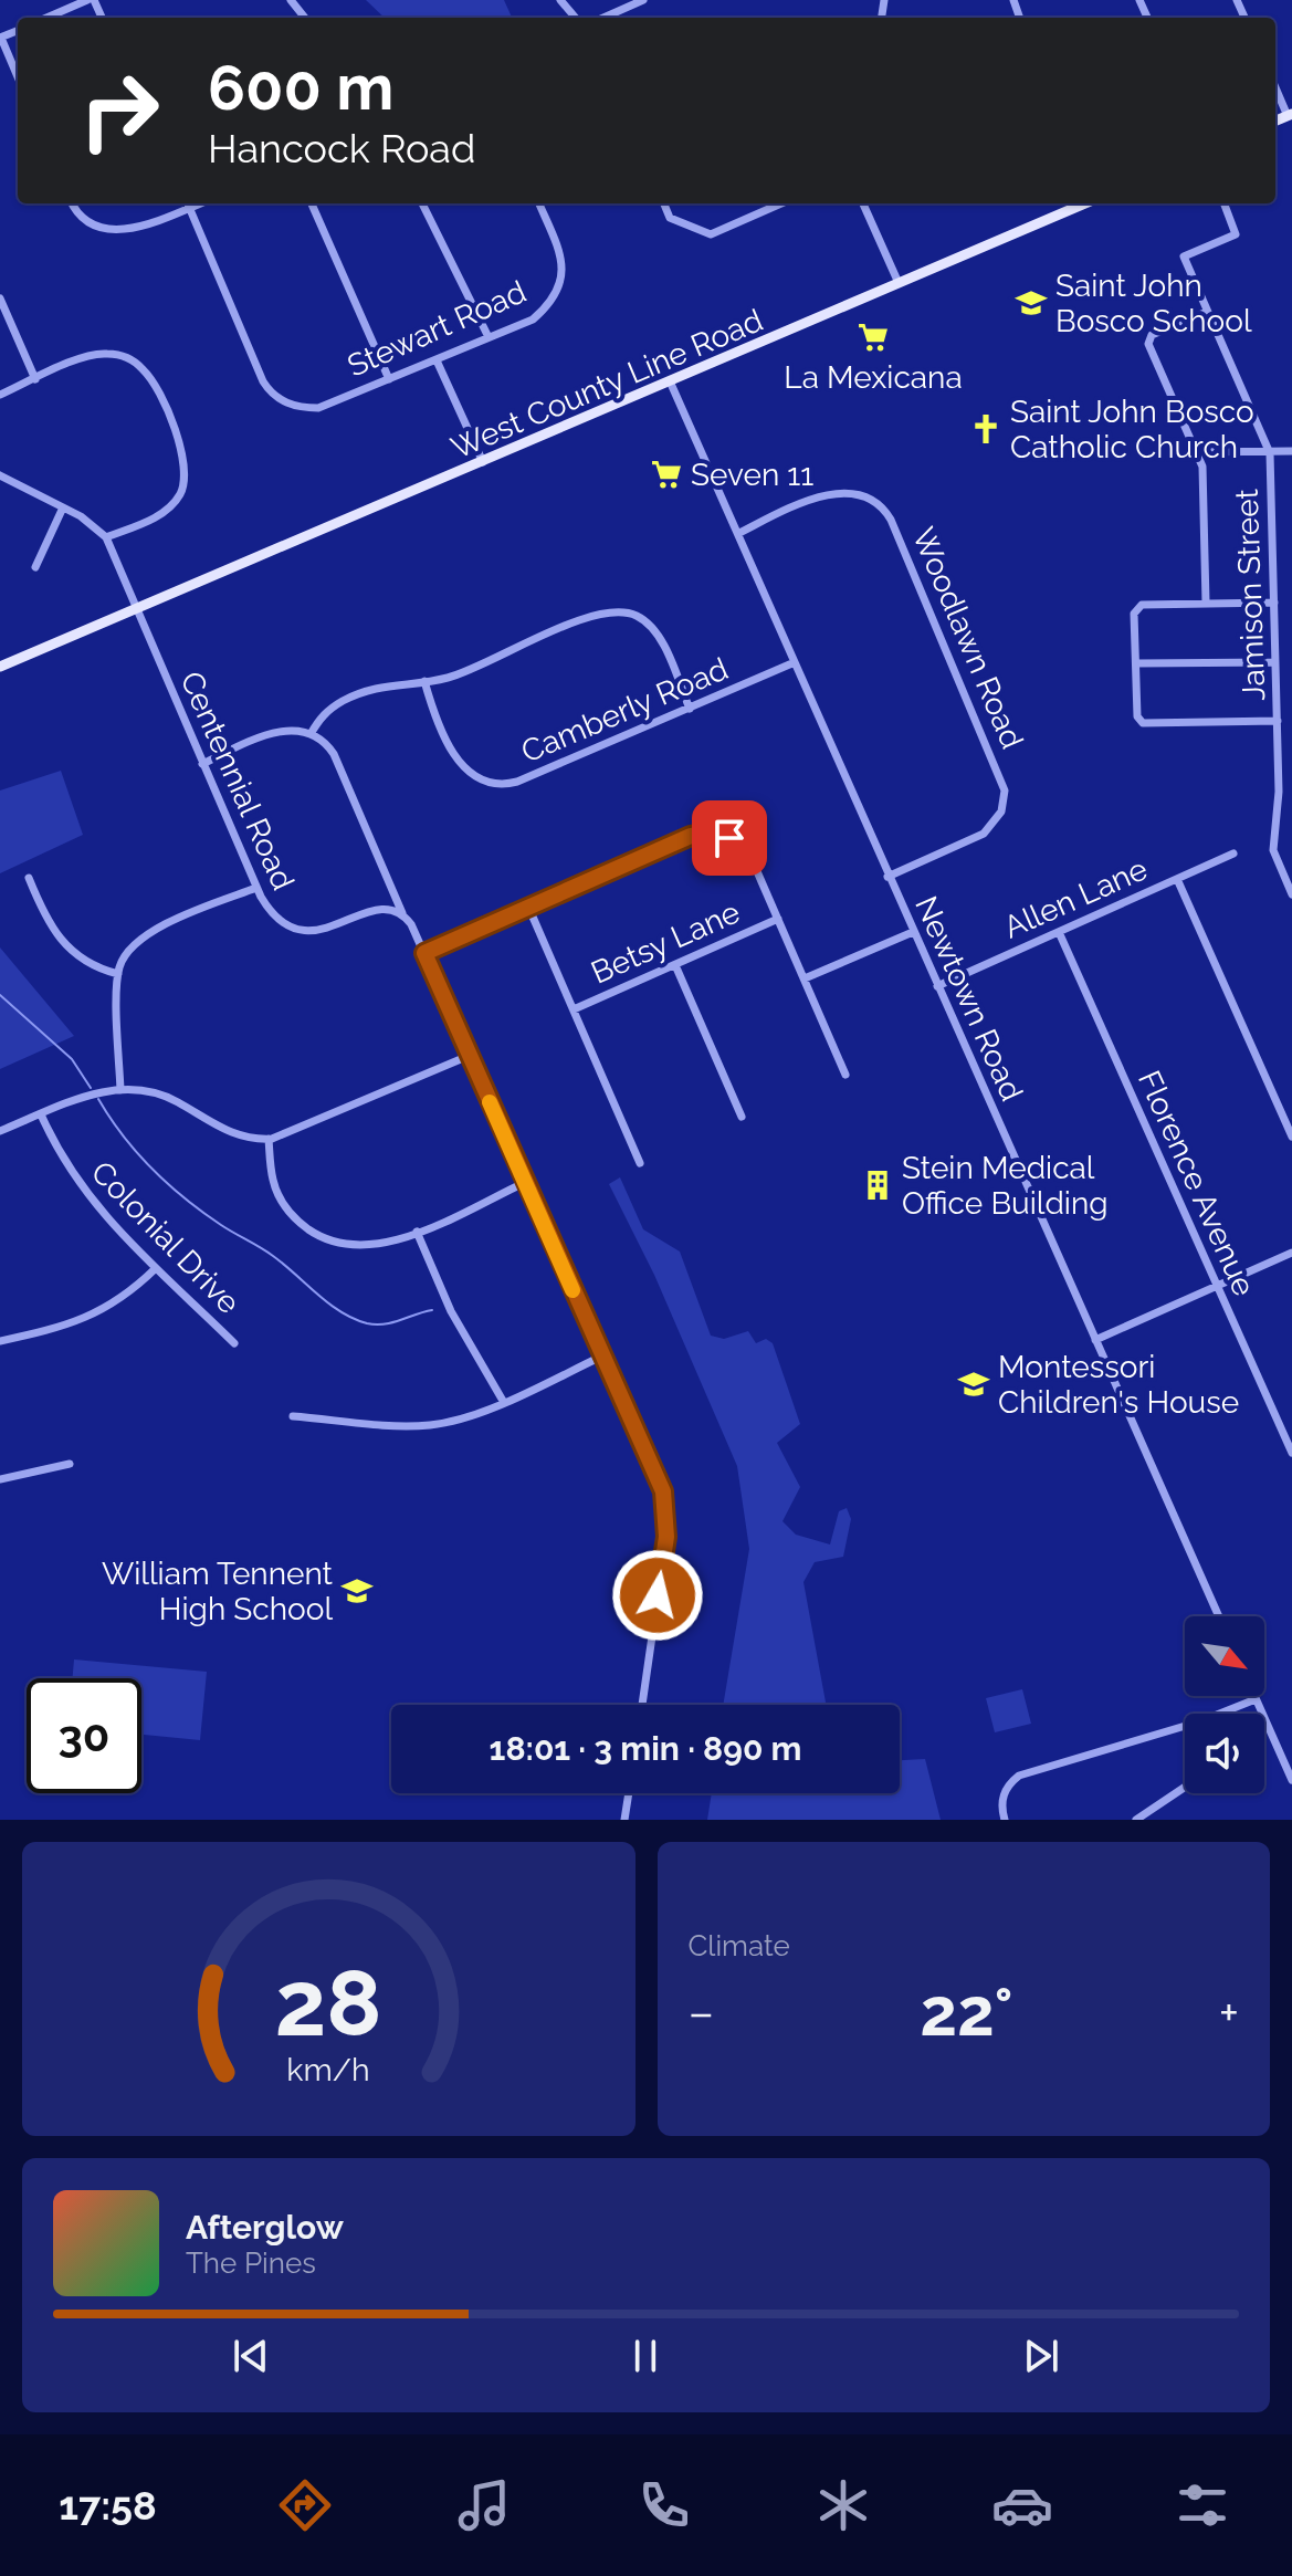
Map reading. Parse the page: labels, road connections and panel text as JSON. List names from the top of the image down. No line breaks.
{"streets":{"main road":["West County Line Road"],"street":["Stewart Road","Jamison Street","Woodlawn Road","Camberly Road","Centennial Road","Allen Lane","Betsy Lane","Newtown Road","Florence Avenue","Colonial Drive"]},"crossings":[["West County Line Road","Centennial Road"],["West County Line Road","Newtown Road"],["Woodlawn Road","Newtown Road"],["Camberly Road","Newtown Road"],["Allen Lane","Newtown Road"],["Allen Lane","Florence Avenue"]],"places":{"school or university":["Saint John Bosco School","Montessori Children's House","William Tennent High School"],"supermarket":["La Mexicana","Seven 11"],"church":["Saint John Bosco Catholic Church"],"building":["Stein Medical Office Building"]},"north":"bottom right","page":{"turn":["600 m","Hancock Road"],"limit":"30","trip":"18:01 · 3 min · 890 m","tile":"Climate","heat":["−","22°","+"],"song":["Afterglow","The Pines"],"tabs":"17:58","gauge":["28","km/h"]}}
